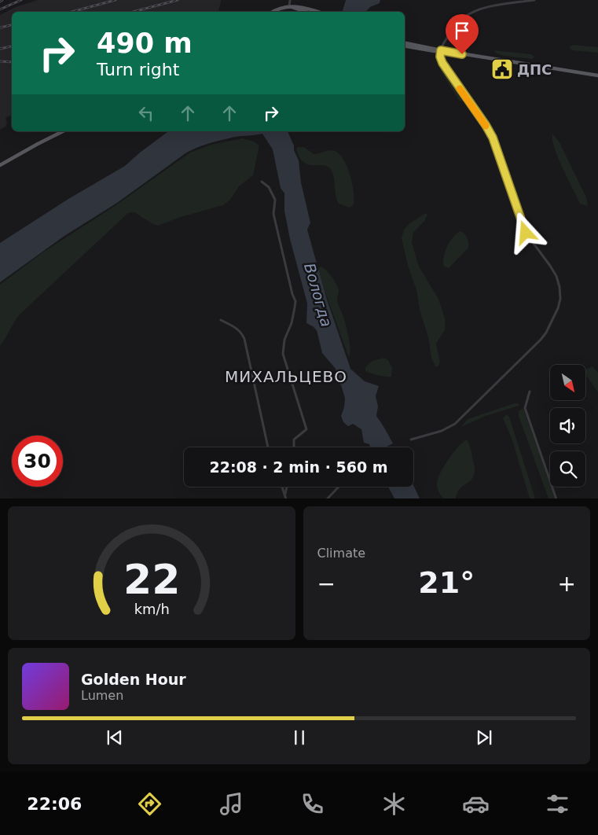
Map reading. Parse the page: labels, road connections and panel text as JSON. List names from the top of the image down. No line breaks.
{"districts":["МИХАЛЬЦЕВО"],"water":["Вологда"],"places":{"public building":["ДПС"]},"north":"bottom right","page":{"turn":["490 m","Turn right"],"limit":"30","trip":"22:08 · 2 min · 560 m","tile":"Climate","heat":["−","21°","+"],"song":["Golden Hour","Lumen"],"tabs":"22:06","gauge":["22","km/h"]}}
